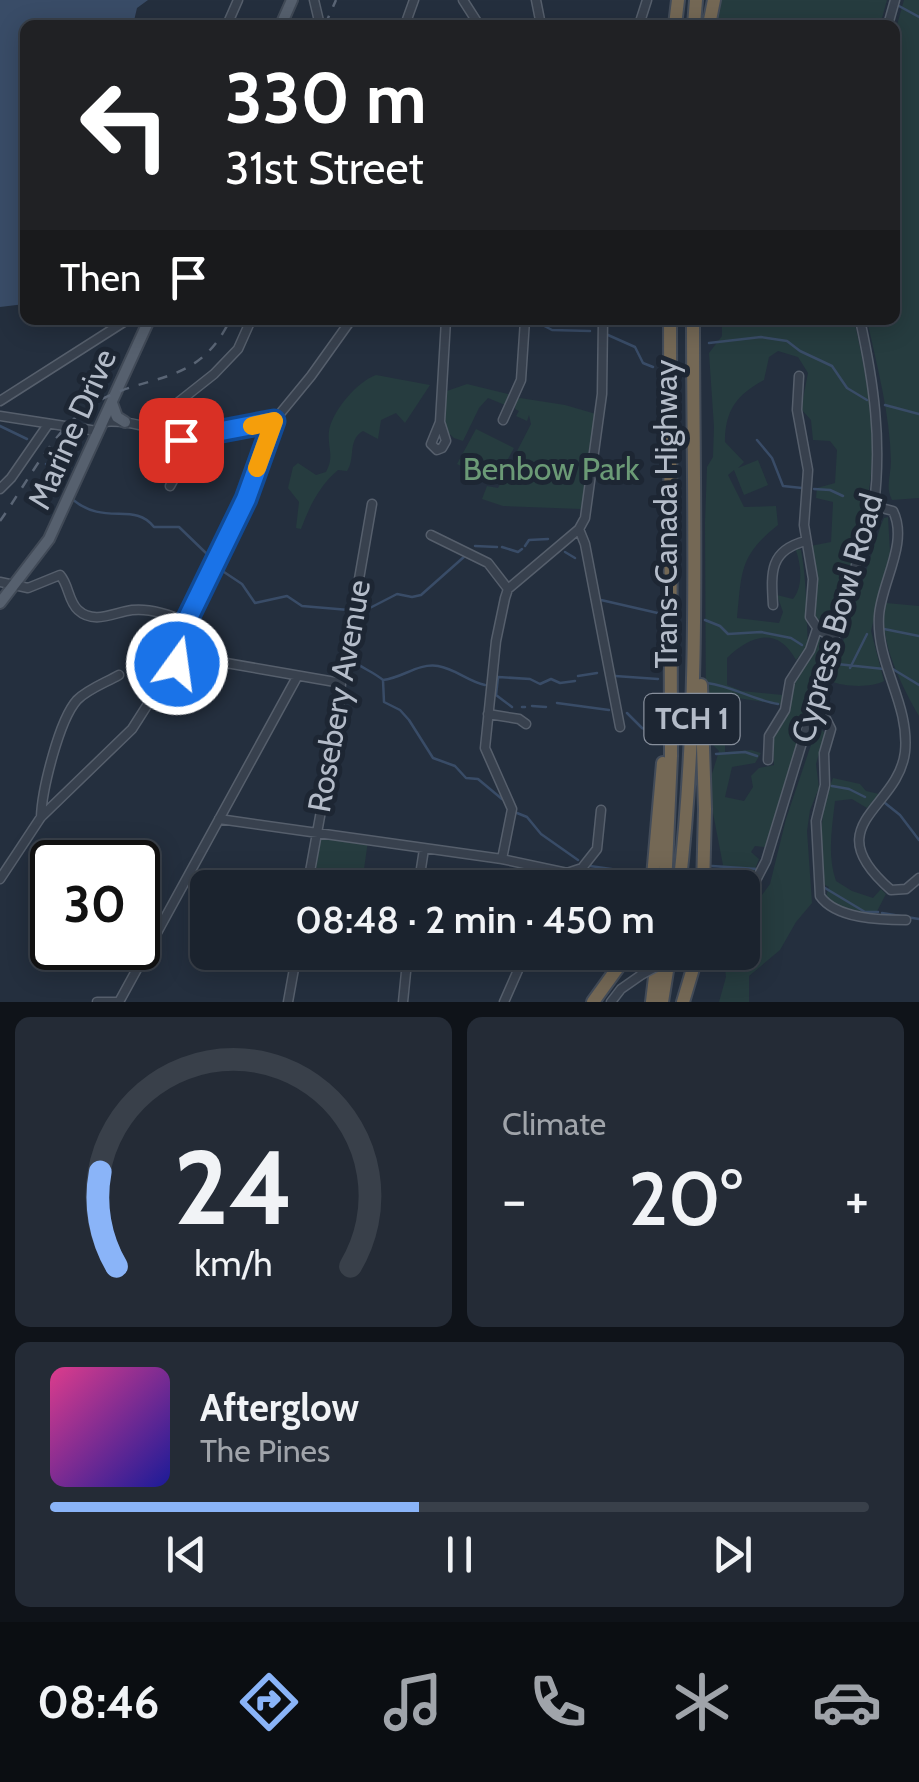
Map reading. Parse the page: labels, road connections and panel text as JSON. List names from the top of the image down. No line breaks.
{"streets":{"highway":["Trans-Canada Highway","TCH 1"],"main road":["Marine Drive"],"street":["Cypress Bowl Road","Rosebery Avenue"]},"parks":["Benbow Park"],"page":{"turn":["330 m","31st Street"],"then":"Then","limit":"30","trip":"08:48 · 2 min · 450 m","tile":"Climate","heat":["−","20°","+"],"song":["Afterglow","The Pines"],"tabs":"08:46","gauge":["24","km/h"]}}
